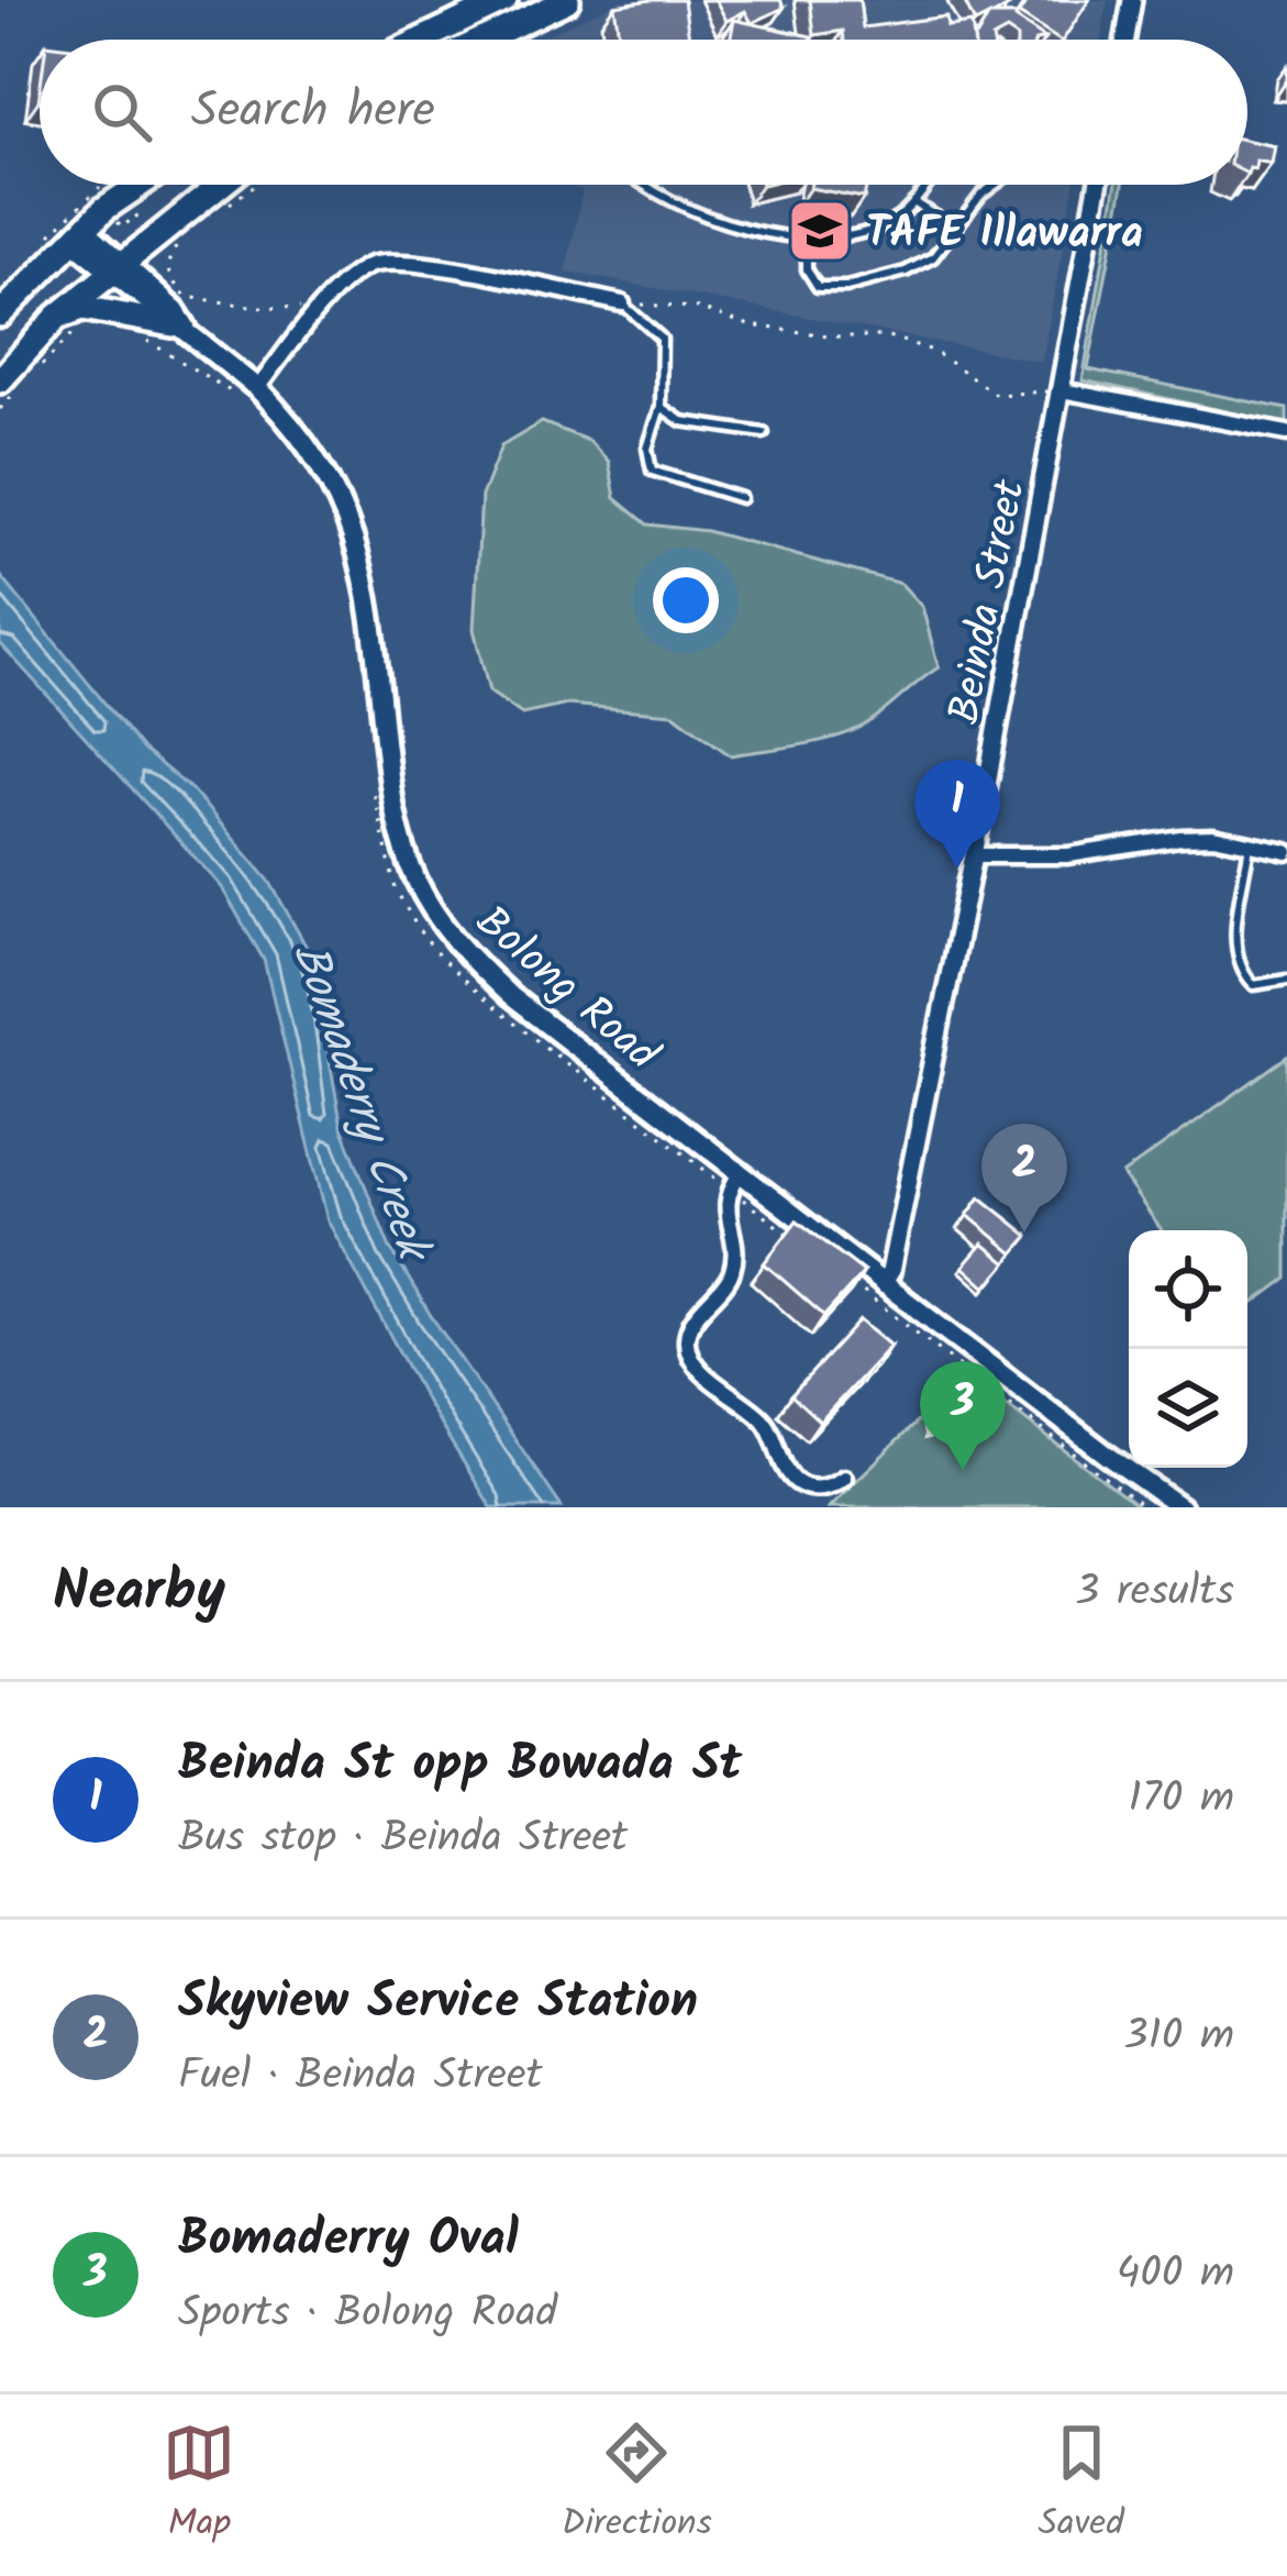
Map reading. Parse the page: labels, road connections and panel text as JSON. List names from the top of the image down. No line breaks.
{"streets":{"main road":["Bolong Road"],"street":["Beinda Street"]},"crossings":[["Beinda Street","Bolong Road"]],"water":["Bomaderry Creek"],"places":{"school or university":["TAFE Illawarra"]},"page":{"search":"Search here","pins":["1","2","3"],"heading":["Nearby","3 results"],"list":[{"mark":"1","name":"Beinda St opp Bowada St","note":"Bus stop · Beinda Street","value":"170 m"},{"mark":"2","name":"Skyview Service Station","note":"Fuel · Beinda Street","value":"310 m"},{"mark":"3","name":"Bomaderry Oval","note":"Sports · Bolong Road","value":"400 m"}],"nav":["Map","Directions","Saved"]}}
